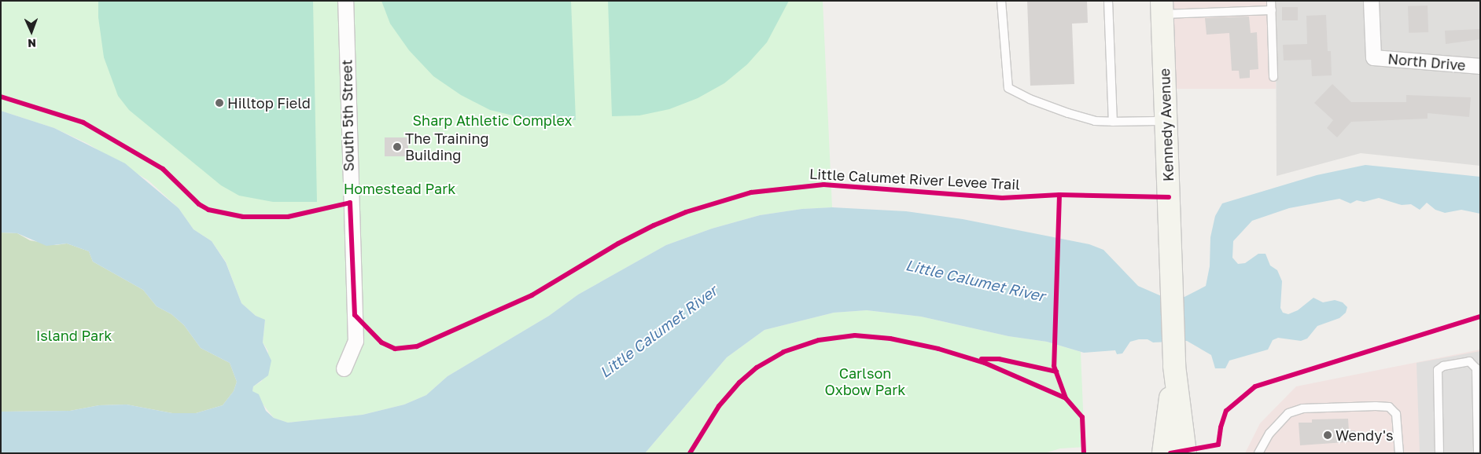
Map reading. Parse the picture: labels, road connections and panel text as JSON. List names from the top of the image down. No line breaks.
{"streets":{"street":["North Drive","South 5th Street","Kennedy Avenue"],"cycle path":["Little Calumet River Levee Trail"]},"water":["Little Calumet River"],"parks":["Sharp Athletic Complex","Homestead Park","Island Park","Carlson Oxbow Park"],"places":["Hilltop Field","The Training Building","Wendy's"],"north":"bottom"}
